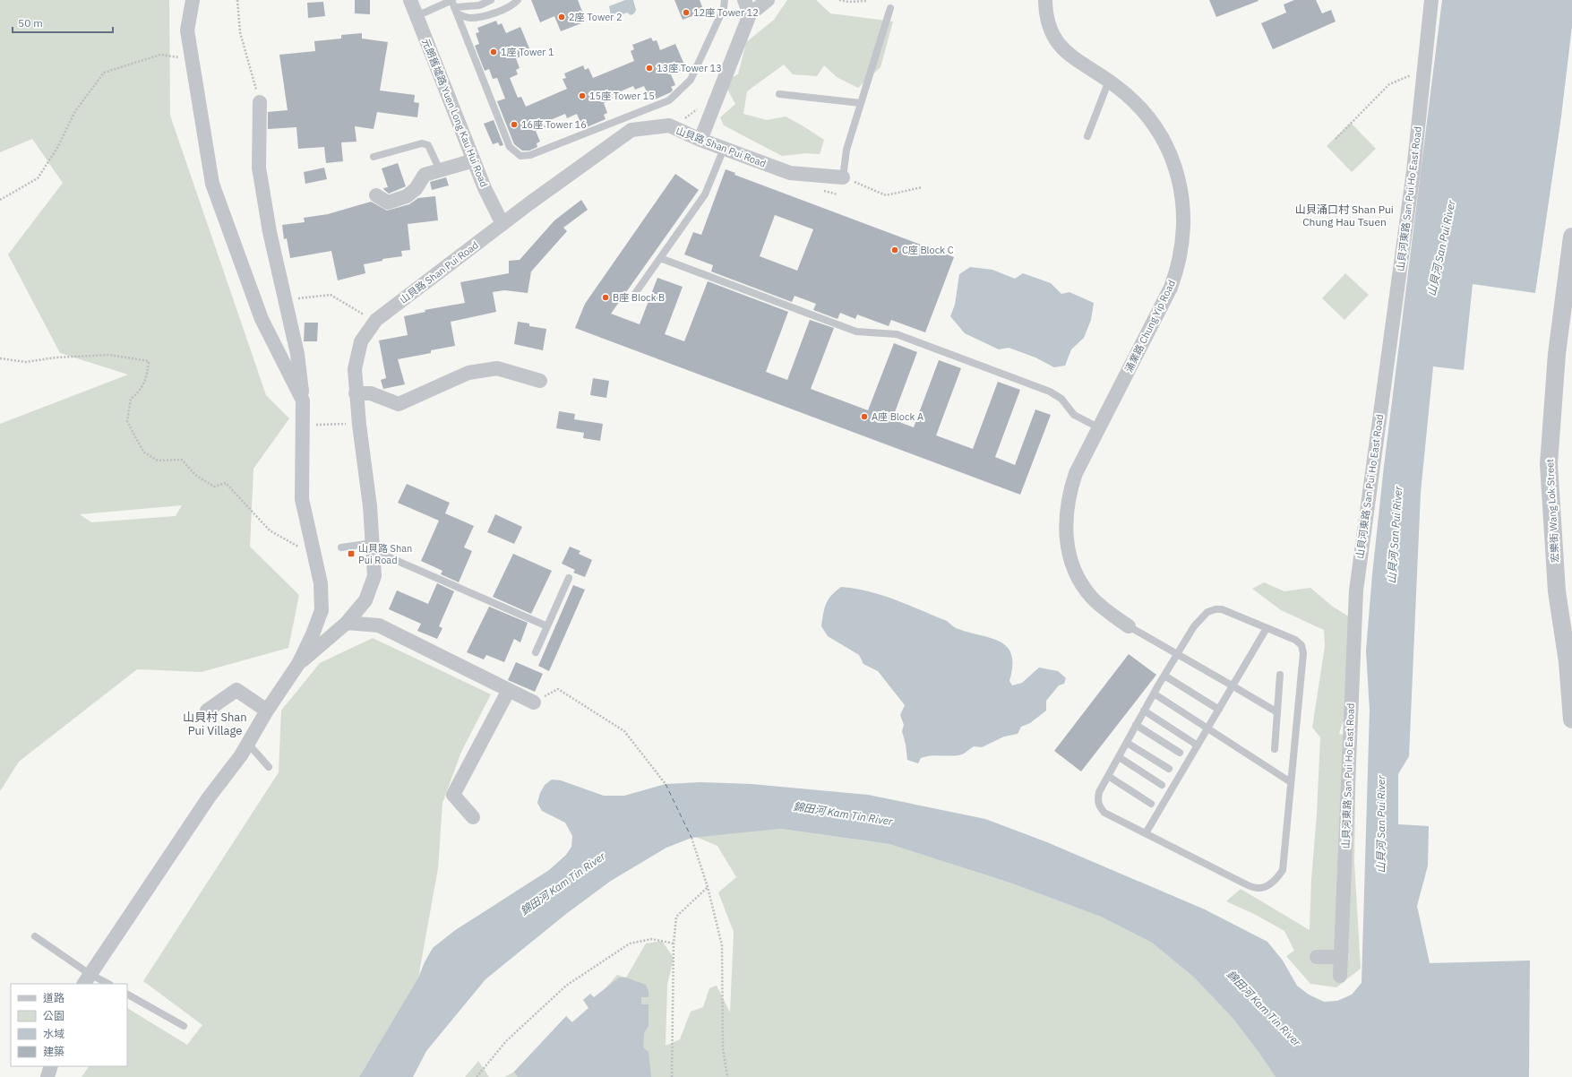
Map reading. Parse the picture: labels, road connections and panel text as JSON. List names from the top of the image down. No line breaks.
{"streets":{"street":["元朗舊墟路 Yuen Long Kau Hui Road","山貝路 Shan Pui Road","山貝河東路 San Pui Ho East Road","涌業路 Chung Yip Road","宏樂街 Wang Lok Street"]},"crossings":[["元朗舊墟路 Yuen Long Kau Hui Road","山貝路 Shan Pui Road"]],"districts":["山貝涌口村 Shan Pui Chung Hau Tsuen","山貝村 Shan Pui Village"],"water":["山貝河 San Pui River","錦田河 Kam Tin River"],"places":{"other":["12座 Tower 12","2座 Tower 2","1座 Tower 1","13座 Tower 13","15座 Tower 15","16座 Tower 16","C座 Block C","B座 Block B","A座 Block A"],"transit":["山貝路 Shan Pui Road"]},"legend":["道路","公園","水域","建築"],"scale_bar":"50 m"}
